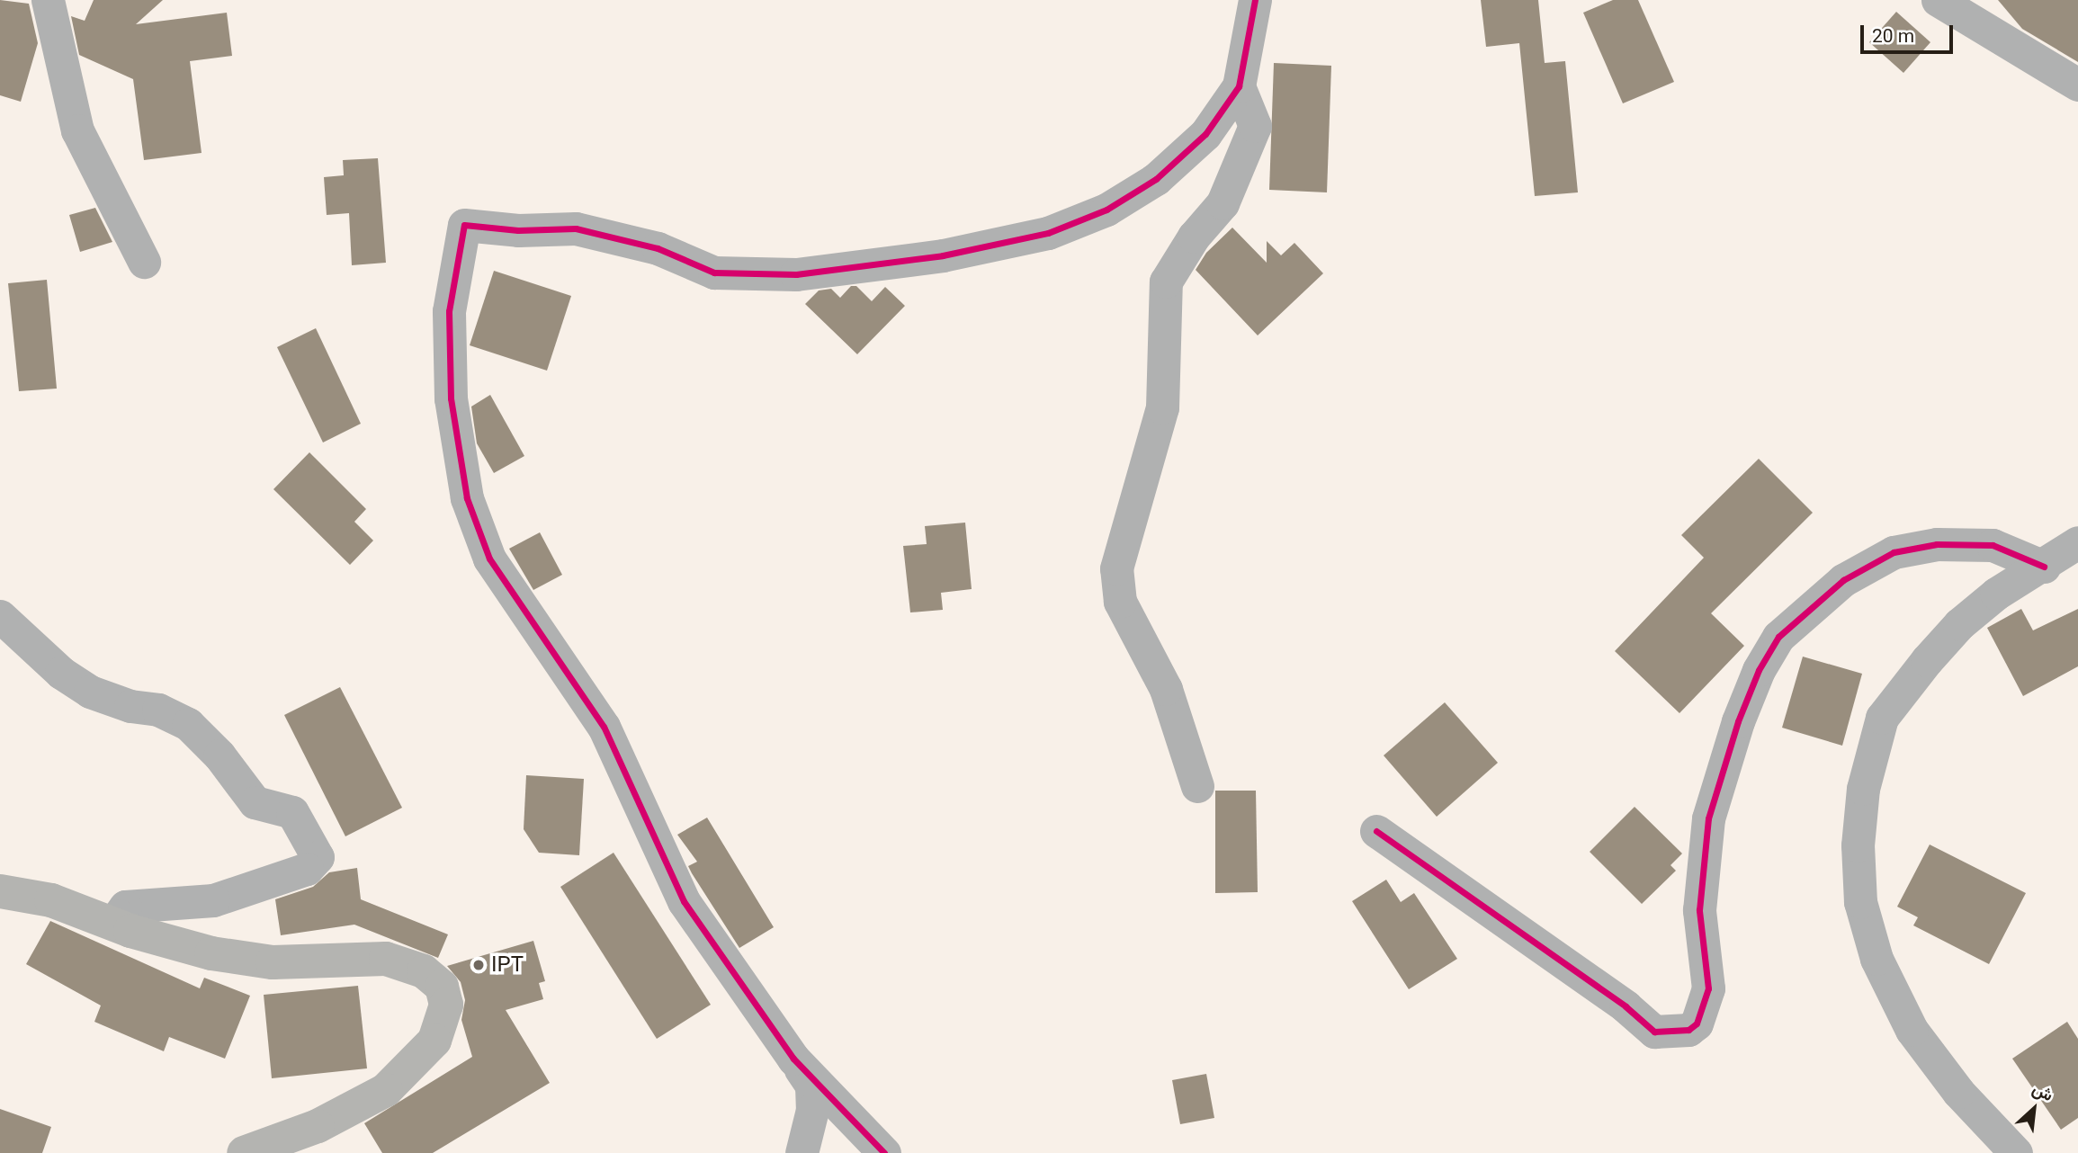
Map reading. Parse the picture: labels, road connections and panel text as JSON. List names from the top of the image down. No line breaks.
{"places":["IPT"],"scale_bar":"20 m","north":"top right"}
